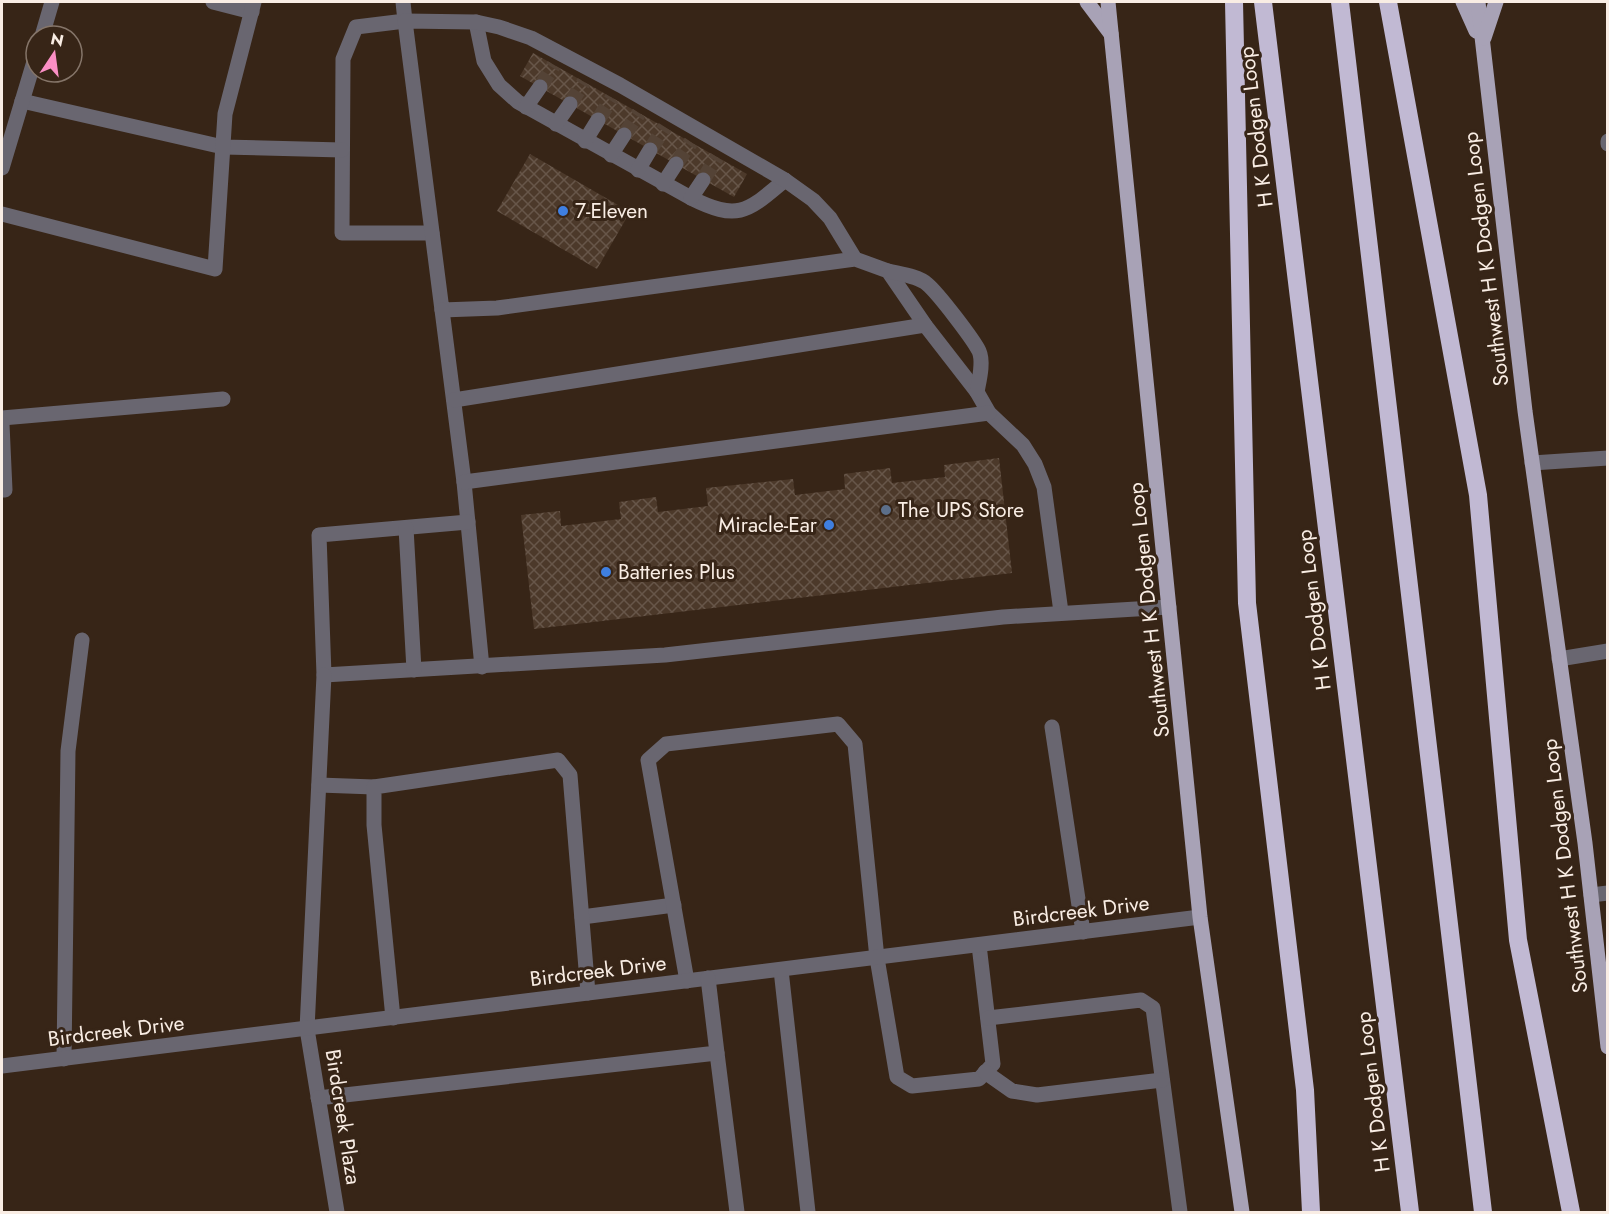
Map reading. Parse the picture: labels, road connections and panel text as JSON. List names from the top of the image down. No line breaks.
{"streets":{"highway":["H K Dodgen Loop"],"main road":["Southwest H K Dodgen Loop"],"street":["Birdcreek Drive","Birdcreek Plaza"]},"crossings":[["Southwest H K Dodgen Loop","Birdcreek Drive"],["Birdcreek Drive","Birdcreek Plaza"]],"places":["7-Eleven","The UPS Store","Miracle-Ear","Batteries Plus"],"north":"top"}
